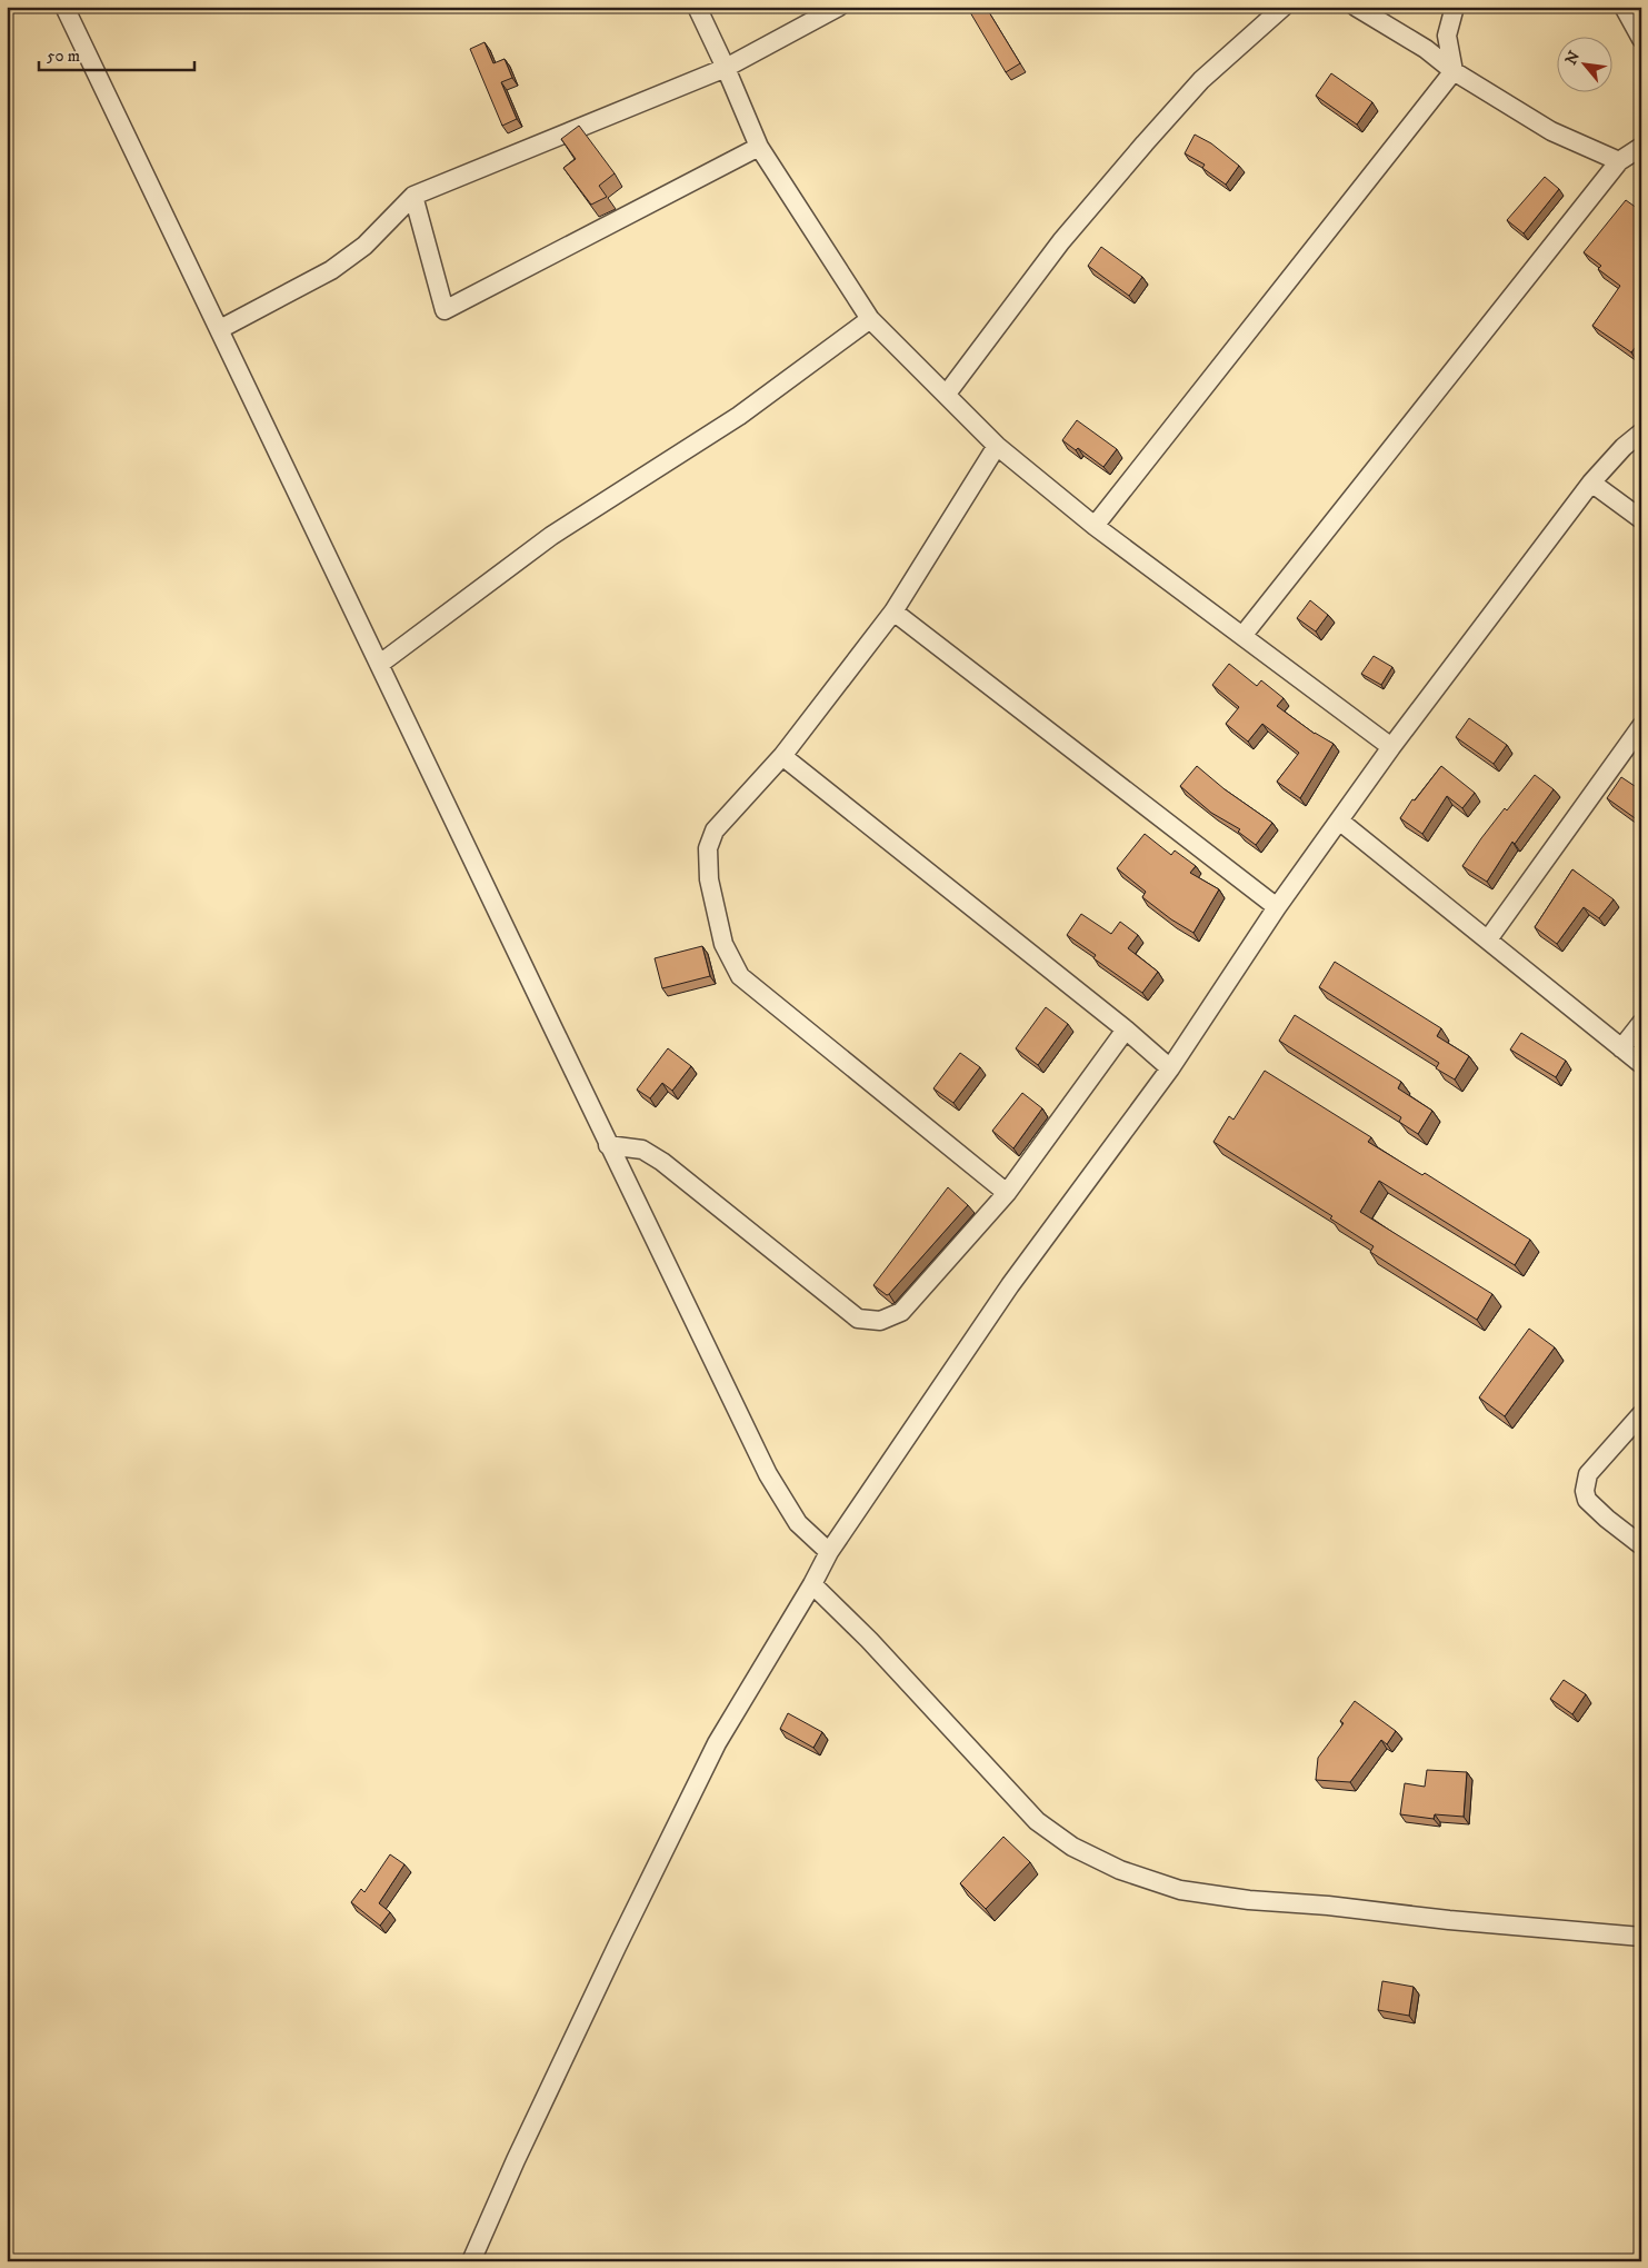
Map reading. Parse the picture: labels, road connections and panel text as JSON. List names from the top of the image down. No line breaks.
{"scale_bar":"50 m","north":"top left"}
